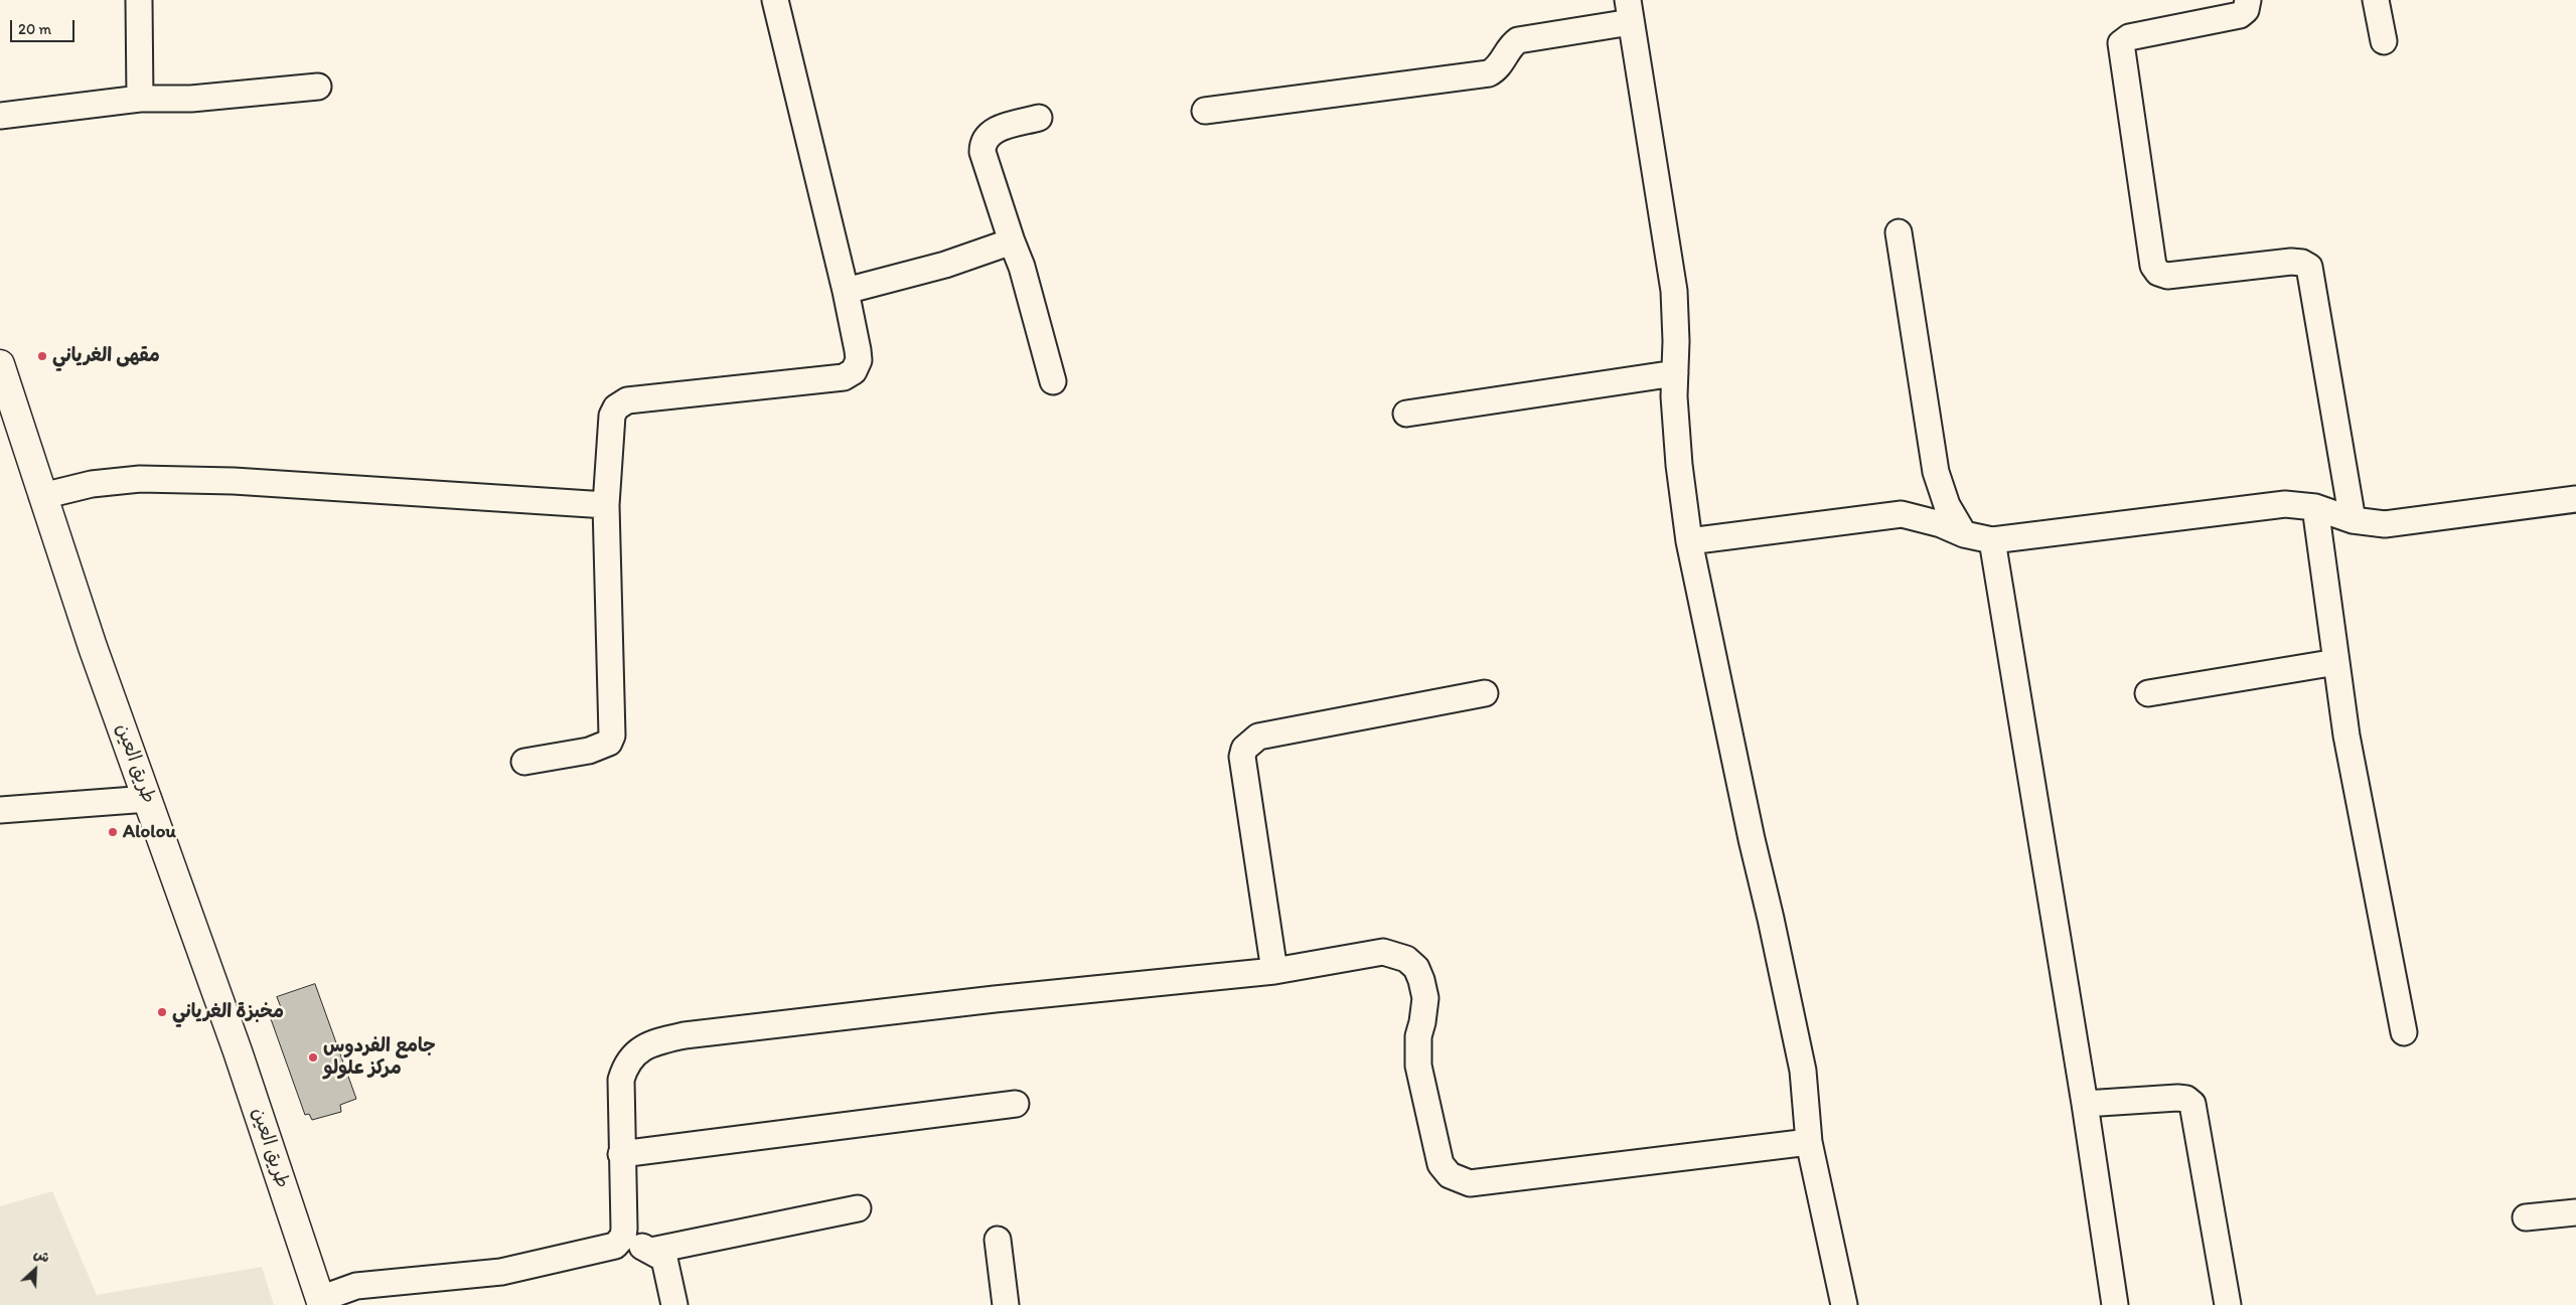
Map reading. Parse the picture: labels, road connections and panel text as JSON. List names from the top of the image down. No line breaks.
{"streets":{"main road":["طريق العين"]},"places":["مقهى الغرياني","Alolou","مخبزة الغرياني","جامع الفردوس مركز علولو"],"scale_bar":"20 m","north":"top right"}
